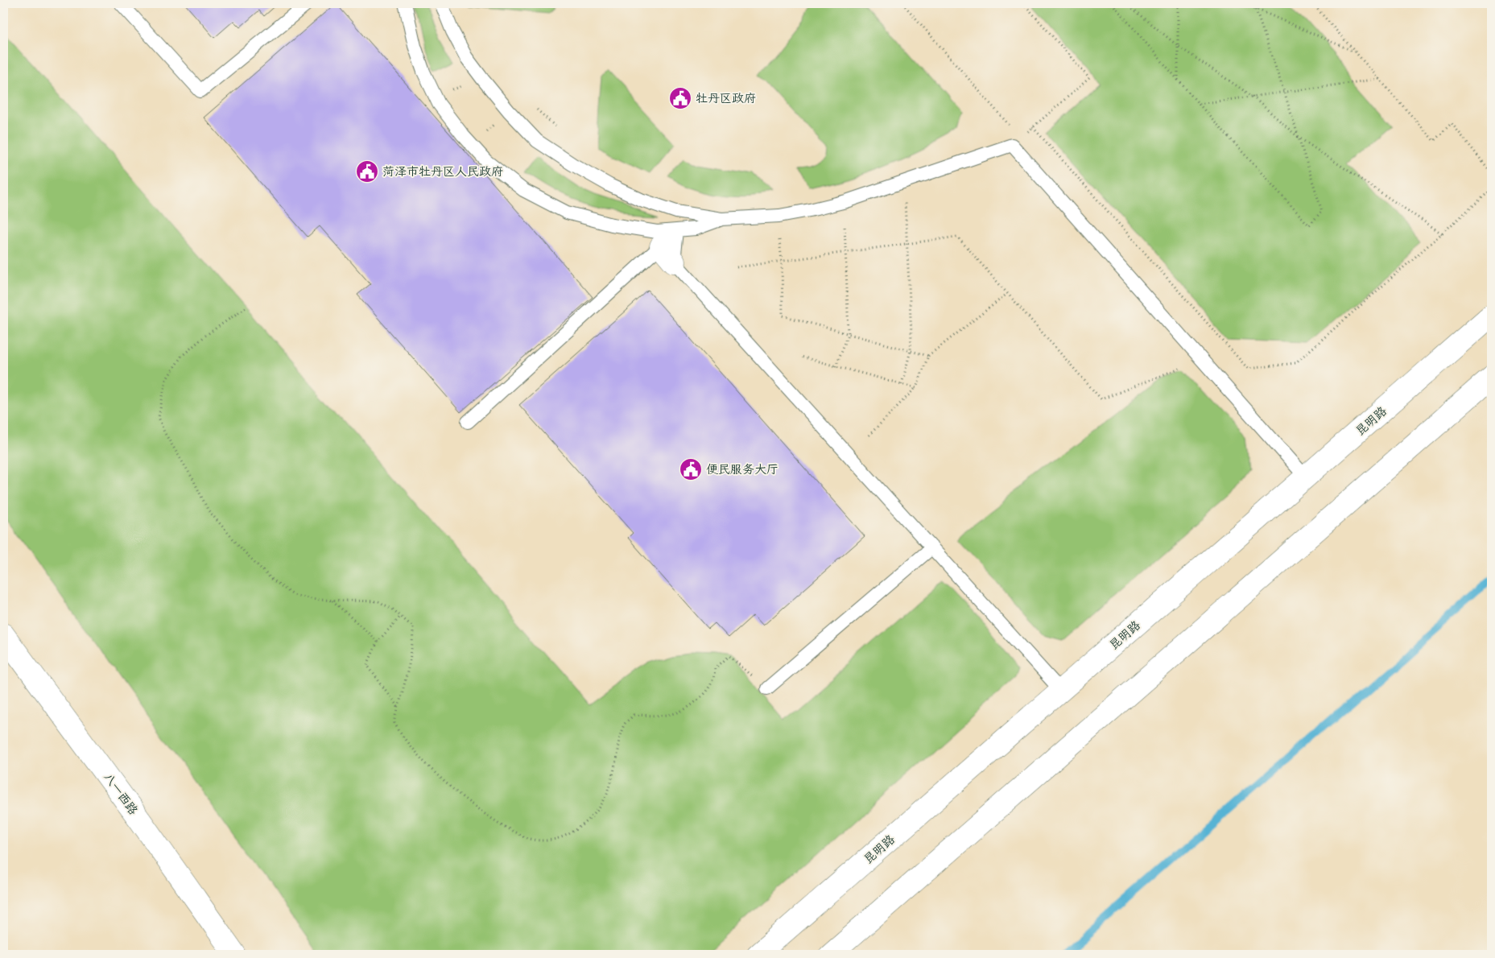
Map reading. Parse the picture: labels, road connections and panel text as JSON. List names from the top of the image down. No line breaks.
{"streets":{"main road":["昆明路","八一西路"]},"places":{"public building":["牡丹区政府","菏泽市牡丹区人民政府","便民服务大厅"]}}
